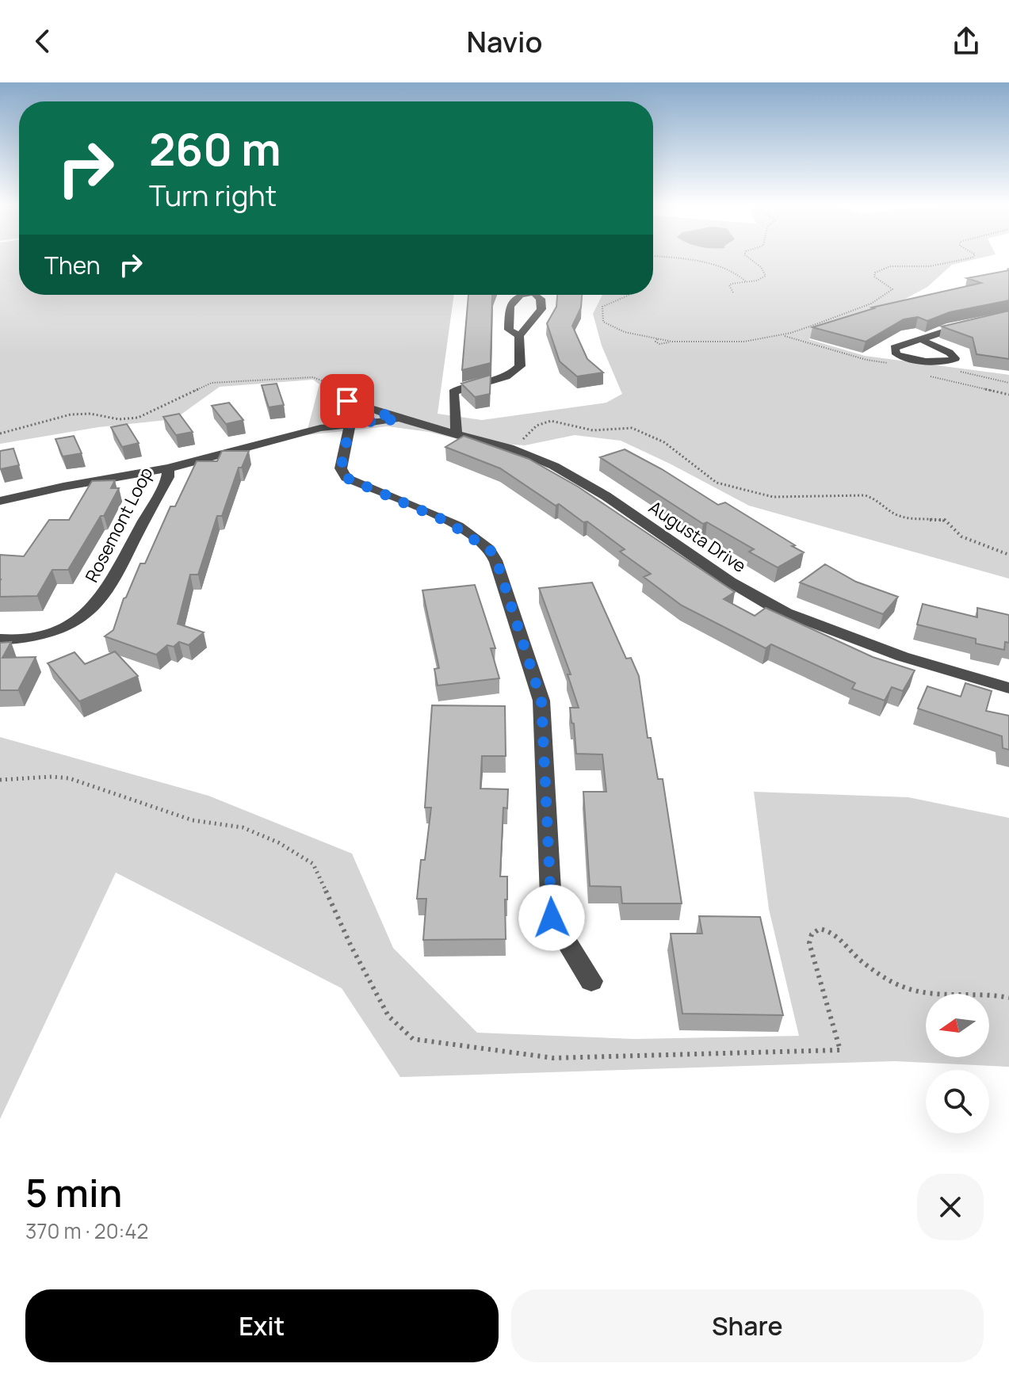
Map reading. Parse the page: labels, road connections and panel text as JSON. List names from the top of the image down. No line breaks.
{"streets":{"street":["Rosemont Loop","Augusta Drive"]},"crossings":[["Rosemont Loop","Augusta Drive"]],"north":"left","page":{"header":"Navio","turn":["260 m","Turn right"],"then":"Then","heading":["5 min","370 m · 20:42"],"buttons":["Exit","Share"]}}
